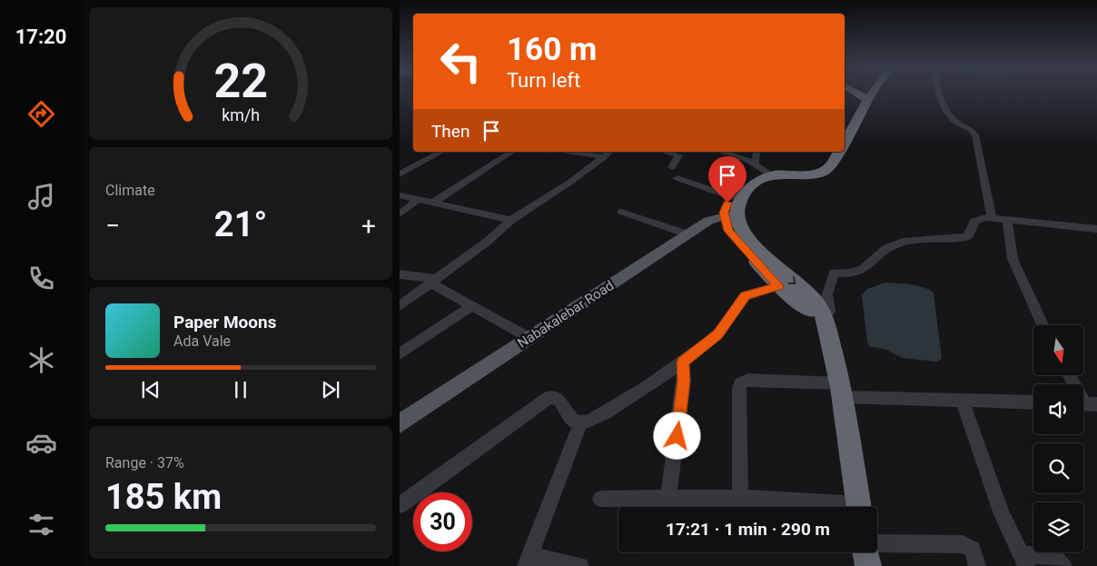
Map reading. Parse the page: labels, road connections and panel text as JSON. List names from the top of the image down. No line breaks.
{"streets":{"main road":["Nabakalebar Road"]},"north":"bottom","page":{"tabs":"17:20","turn":["160 m","Turn left"],"then":"Then","tile":["Climate",["Range · 37%","185 km"]],"heat":["−","21°","+"],"song":["Paper Moons","Ada Vale"],"limit":"30","trip":"17:21 · 1 min · 290 m","gauge":["22","km/h"]}}
